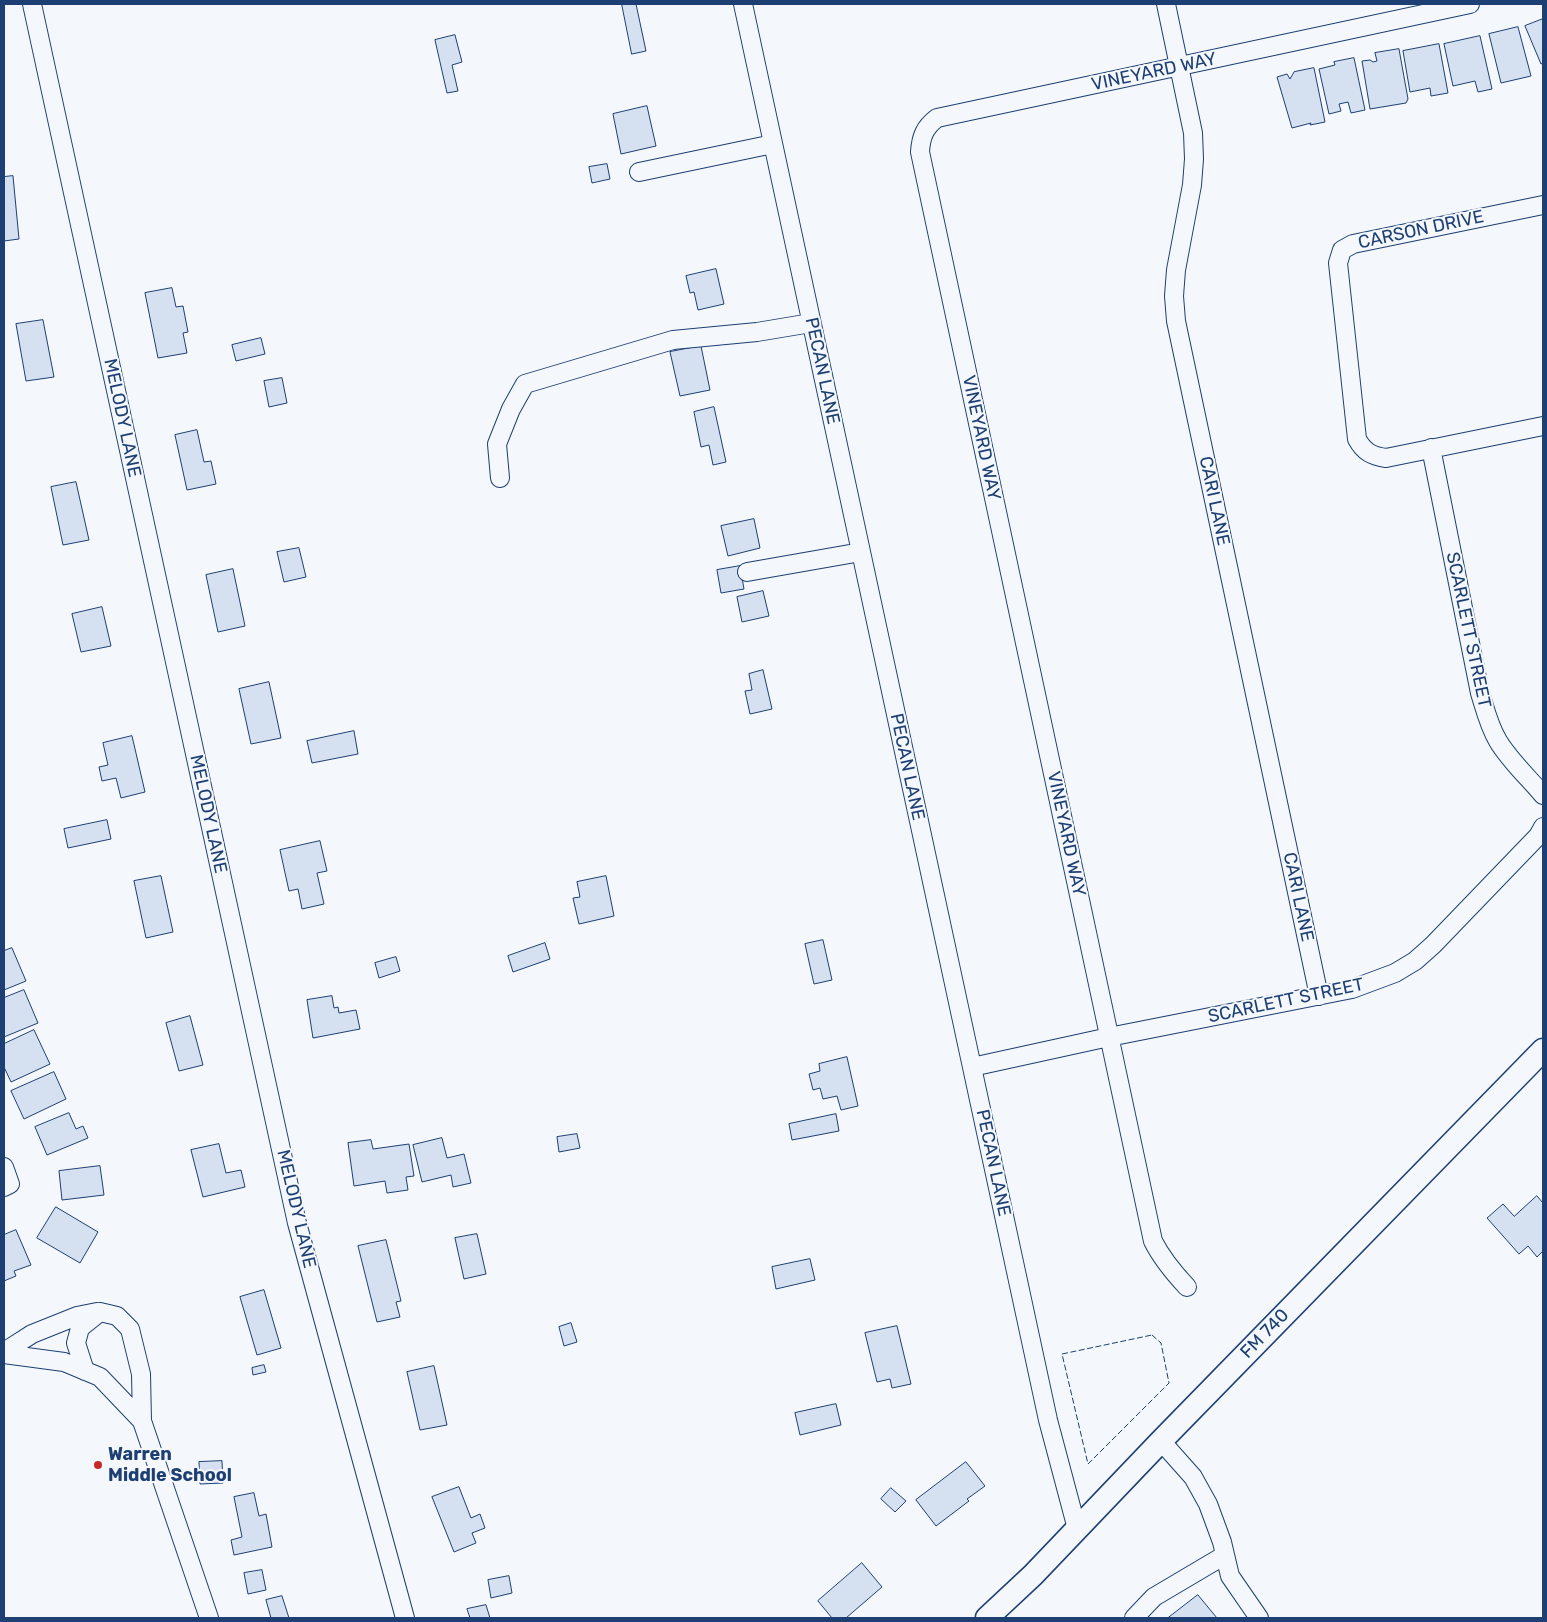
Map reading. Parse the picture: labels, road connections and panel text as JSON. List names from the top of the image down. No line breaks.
{"streets":{"main road":["FM 740"],"street":["VINEYARD WAY","CARSON DRIVE","PECAN LANE","MELODY LANE","CARI LANE","SCARLETT STREET"]},"crossings":[["VINEYARD WAY","CARI LANE"],["VINEYARD WAY","SCARLETT STREET"],["CARSON DRIVE","SCARLETT STREET"],["PECAN LANE","SCARLETT STREET"],["PECAN LANE","FM 740"],["CARI LANE","SCARLETT STREET"]],"places":["Warren Middle School"]}
